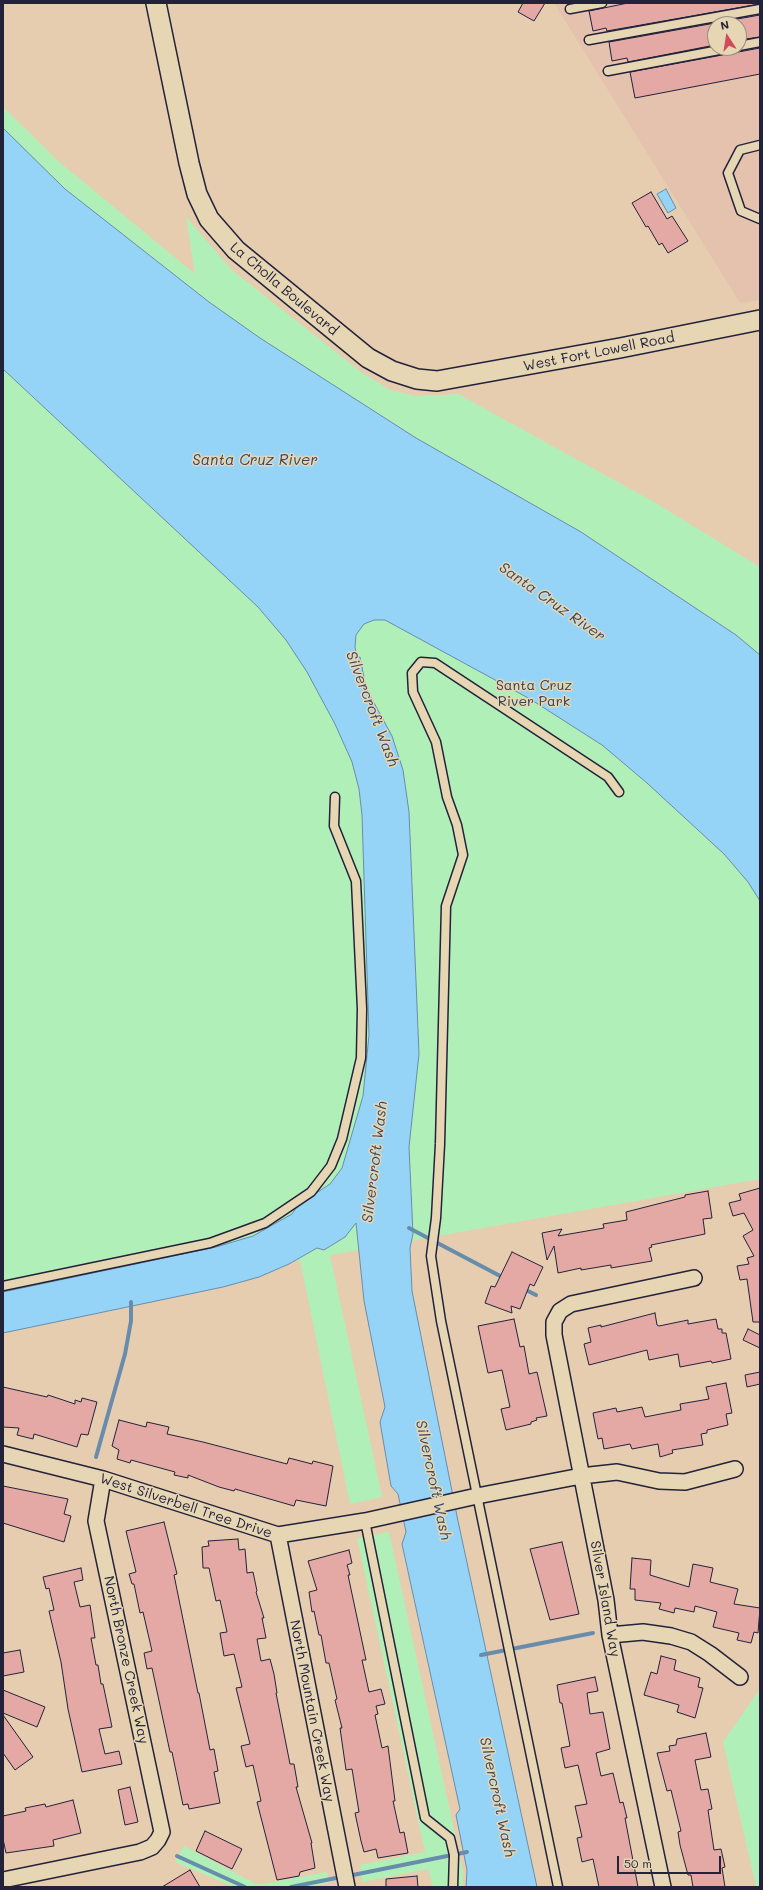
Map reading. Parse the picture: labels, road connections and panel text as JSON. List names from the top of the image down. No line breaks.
{"streets":{"street":["La Cholla Boulevard","West Fort Lowell Road","West Silverbell Tree Drive","Silver Island Way","North Bronze Creek Way","North Mountain Creek Way"]},"crossings":[["La Cholla Boulevard","West Fort Lowell Road"],["West Silverbell Tree Drive","Silver Island Way"],["West Silverbell Tree Drive","North Bronze Creek Way"],["West Silverbell Tree Drive","North Mountain Creek Way"]],"water":["Santa Cruz River","Silvercroft Wash"],"parks":["Santa Cruz River Park"],"scale_bar":"50 m","north":"top"}
